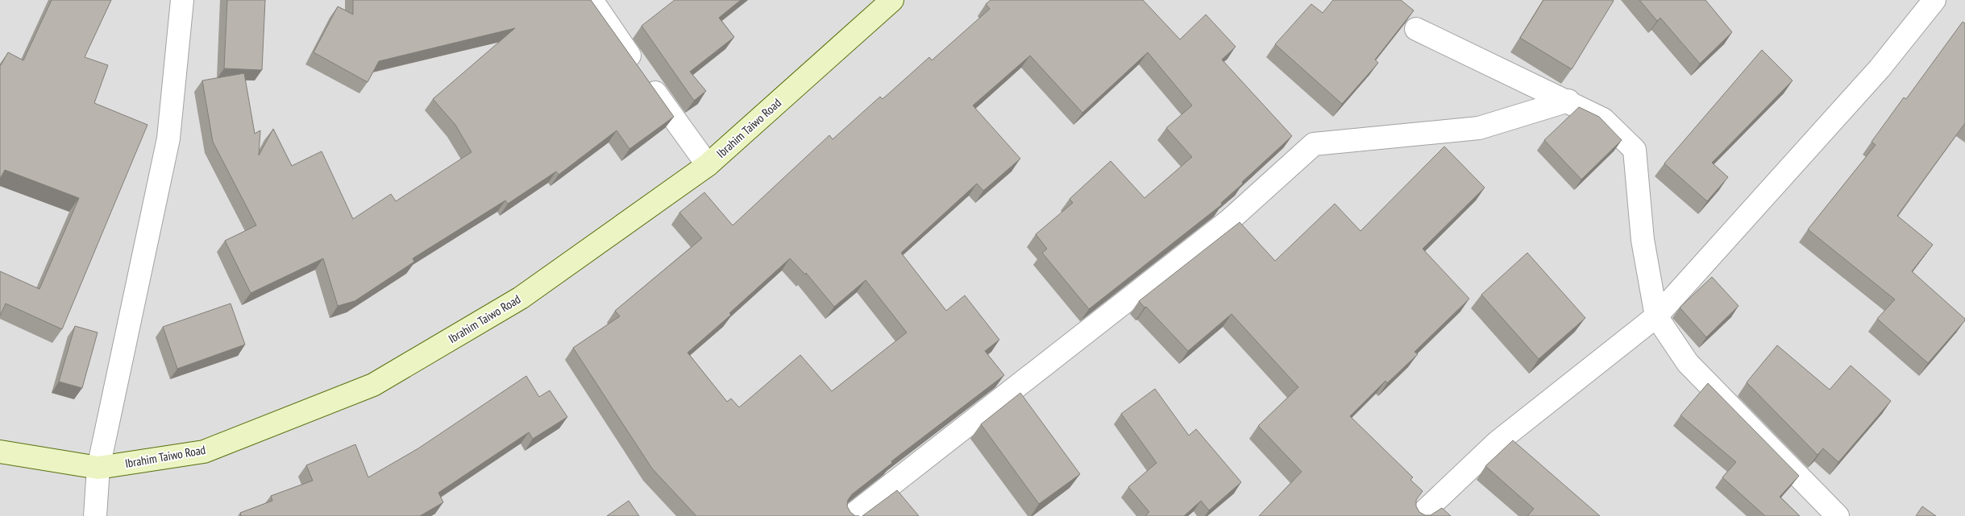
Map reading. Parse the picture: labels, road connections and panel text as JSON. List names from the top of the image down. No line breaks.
{"streets":{"main road":["Ibrahim Taiwo Road"]}}
